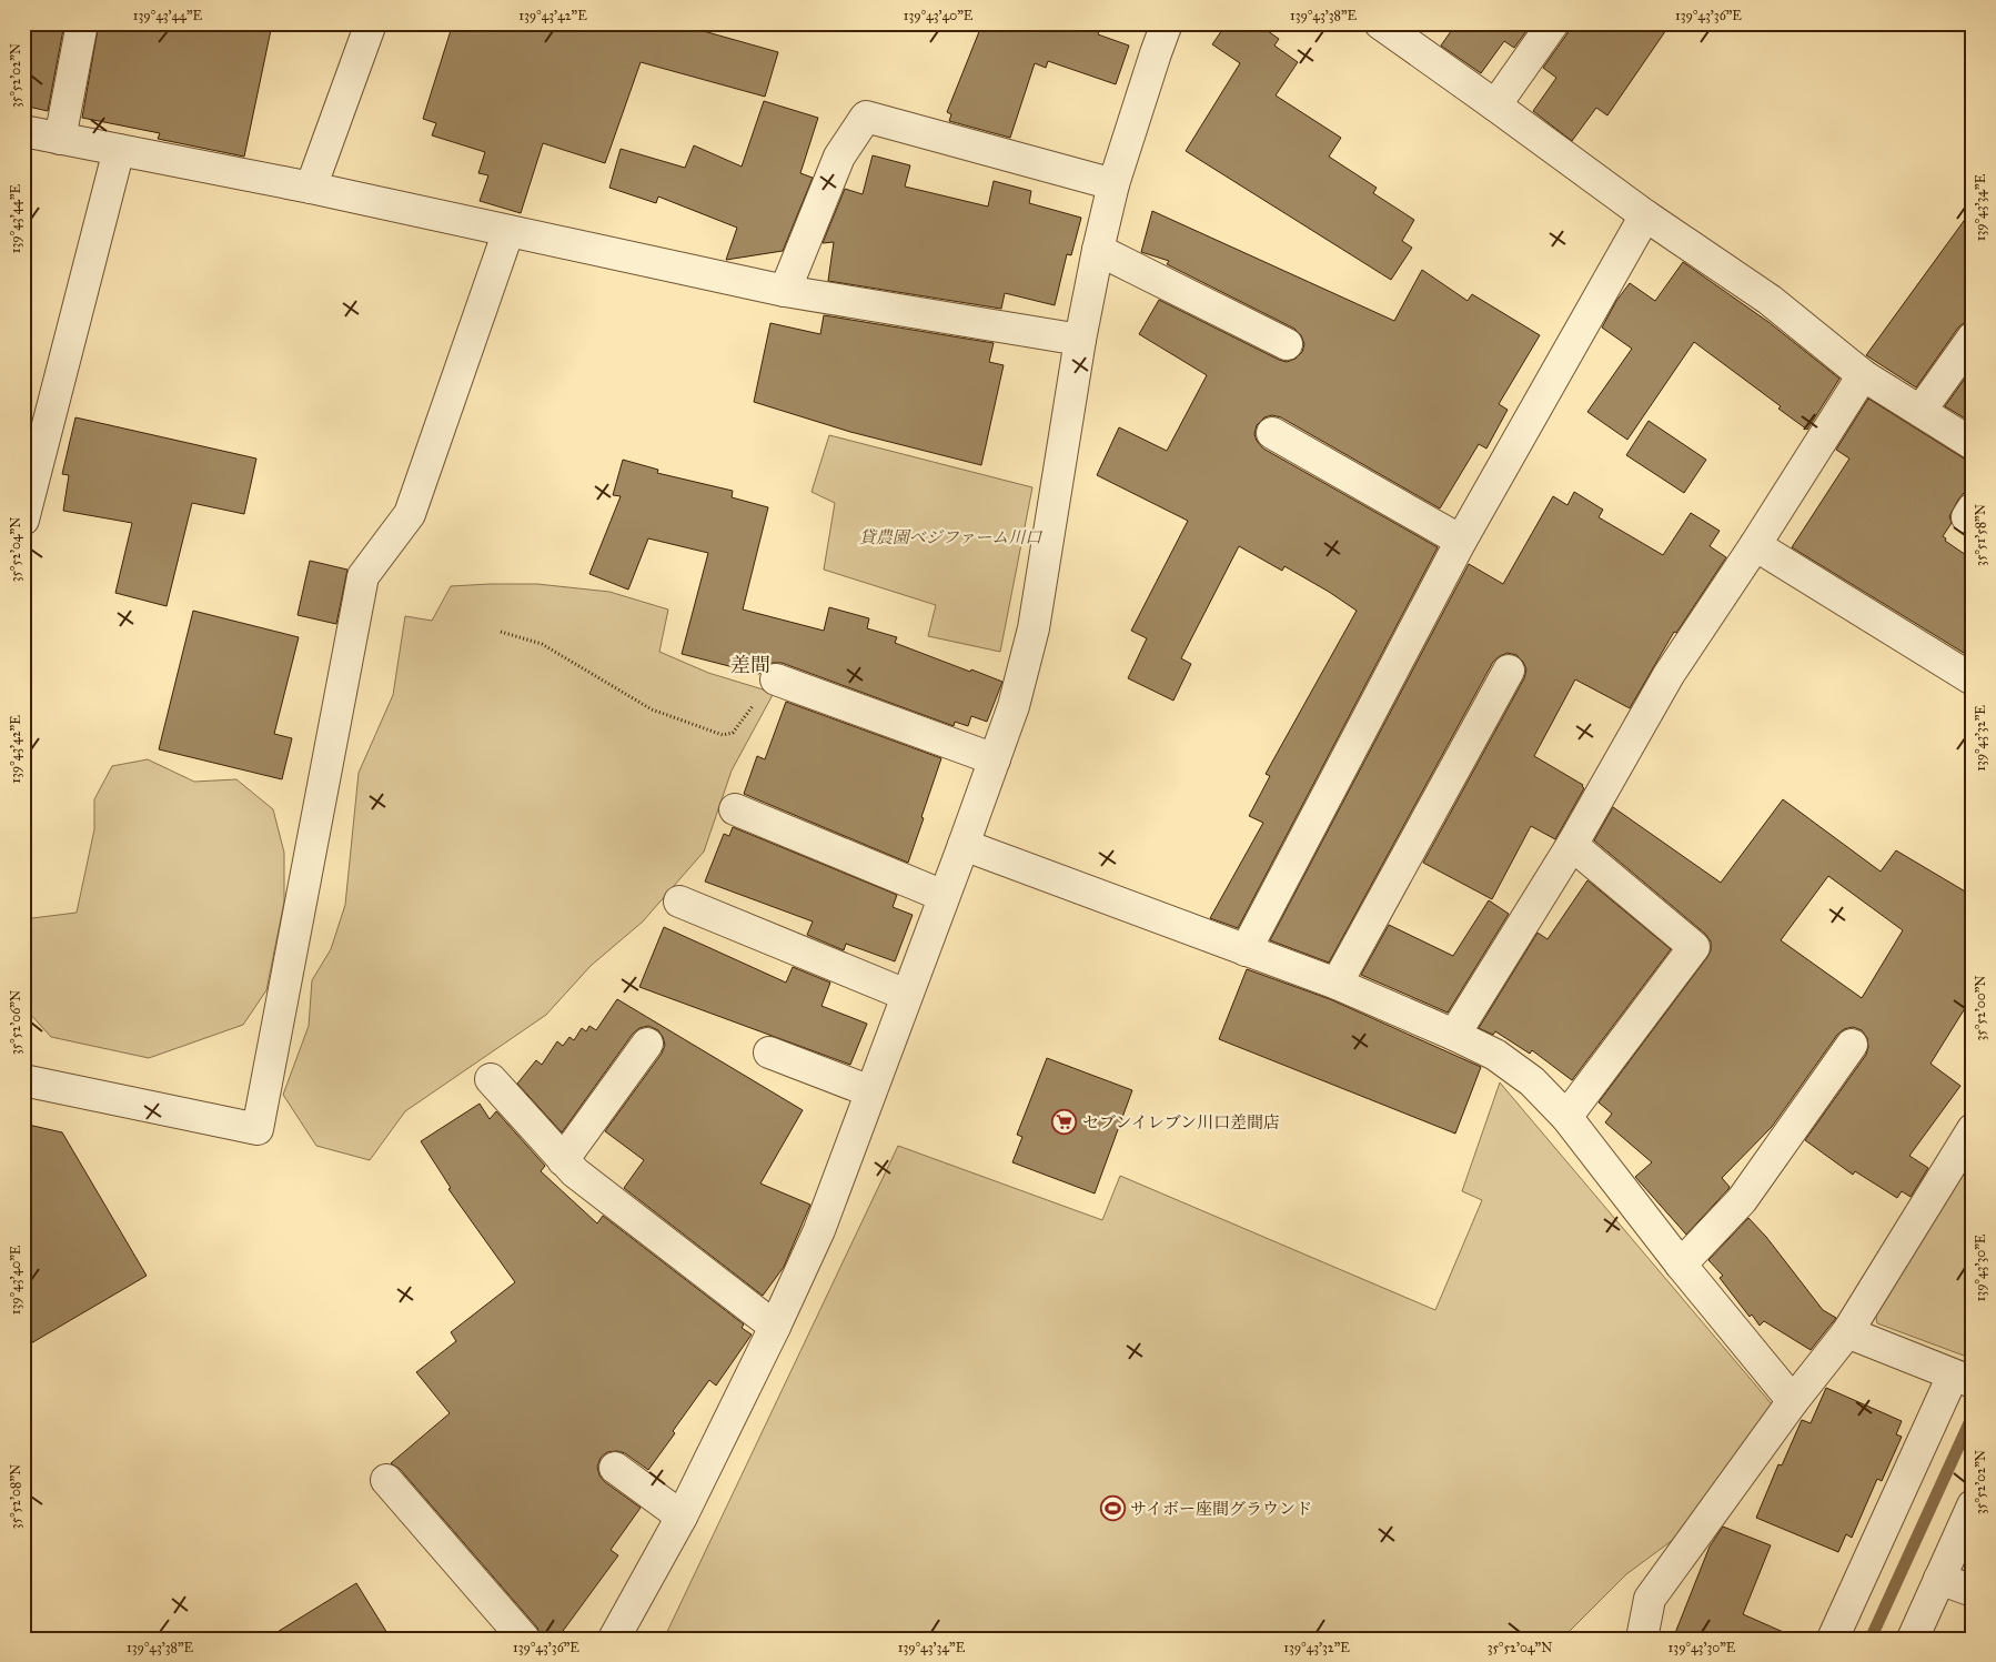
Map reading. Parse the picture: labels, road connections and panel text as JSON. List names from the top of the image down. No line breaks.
{"districts":["差間"],"parks":["貸農園ベジファーム川口"],"places":{"supermarket":["セブンイレブン川口差間店"],"sports":["サイボー座間グラウンド"]},"coordinates":["139°43'44\"E","139°43'42\"E","139°43'40\"E","139°43'38\"E","139°43'36\"E","35°52'02\"N","139°43'34\"E","35°51'58\"N","35°52'04\"N","139°43'32\"E","35°52'00\"N","35°52'06\"N","139°43'30\"E","35°52'08\"N"]}
